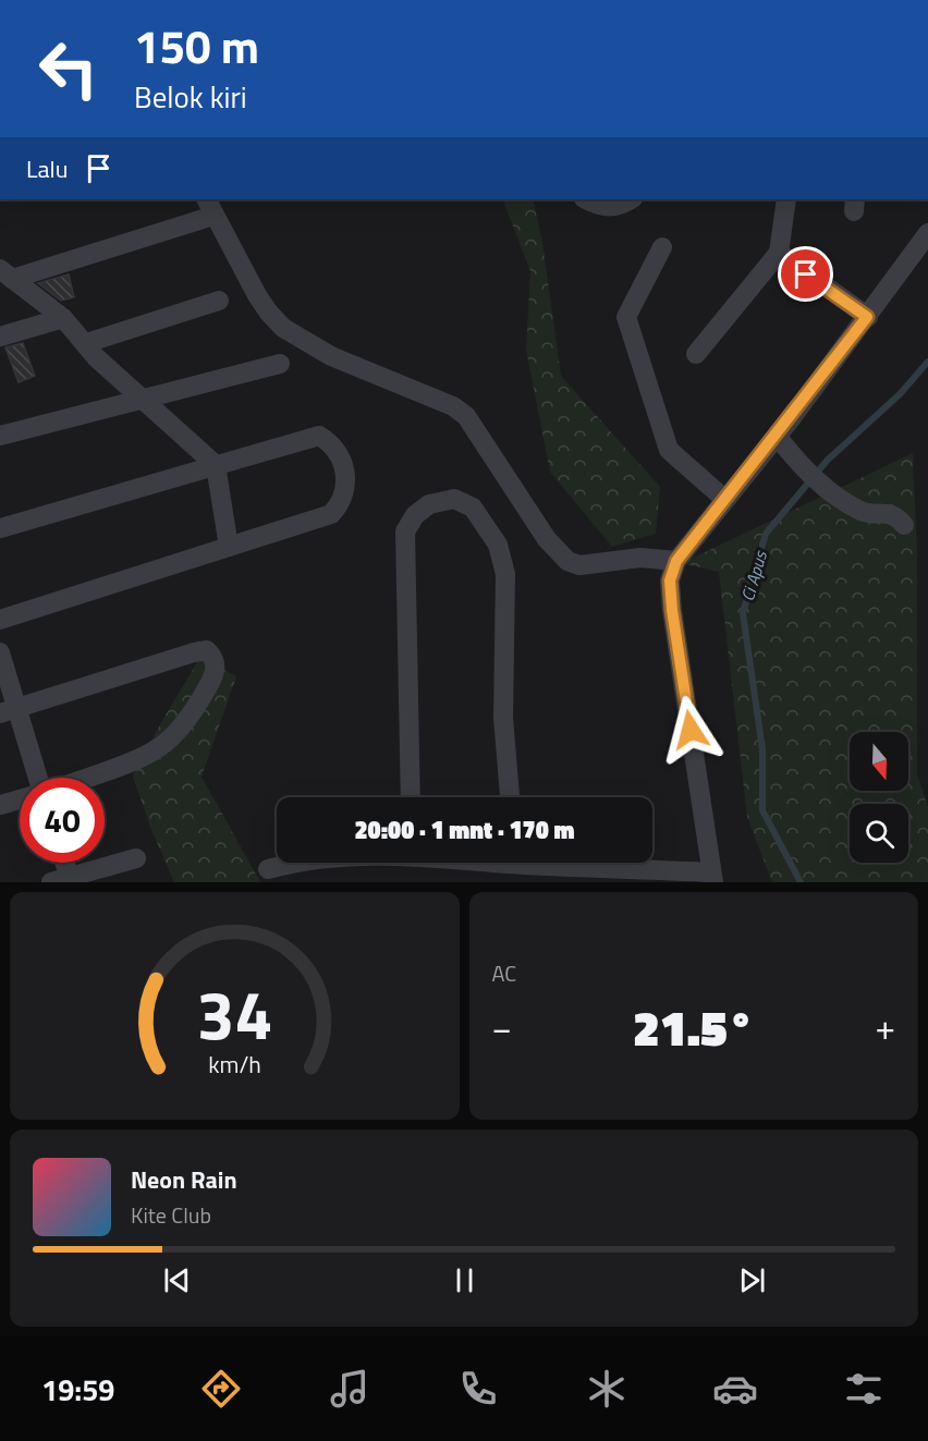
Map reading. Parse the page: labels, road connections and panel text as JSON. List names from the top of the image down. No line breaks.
{"water":["Ci Apus"],"north":"bottom","page":{"turn":["150 m","Belok kiri"],"then":"Lalu","limit":"40","trip":"20:00 · 1 mnt · 170 m","tile":"AC","heat":["−","21.5°","+"],"song":["Neon Rain","Kite Club"],"tabs":"19:59","gauge":["34","km/h"]}}
